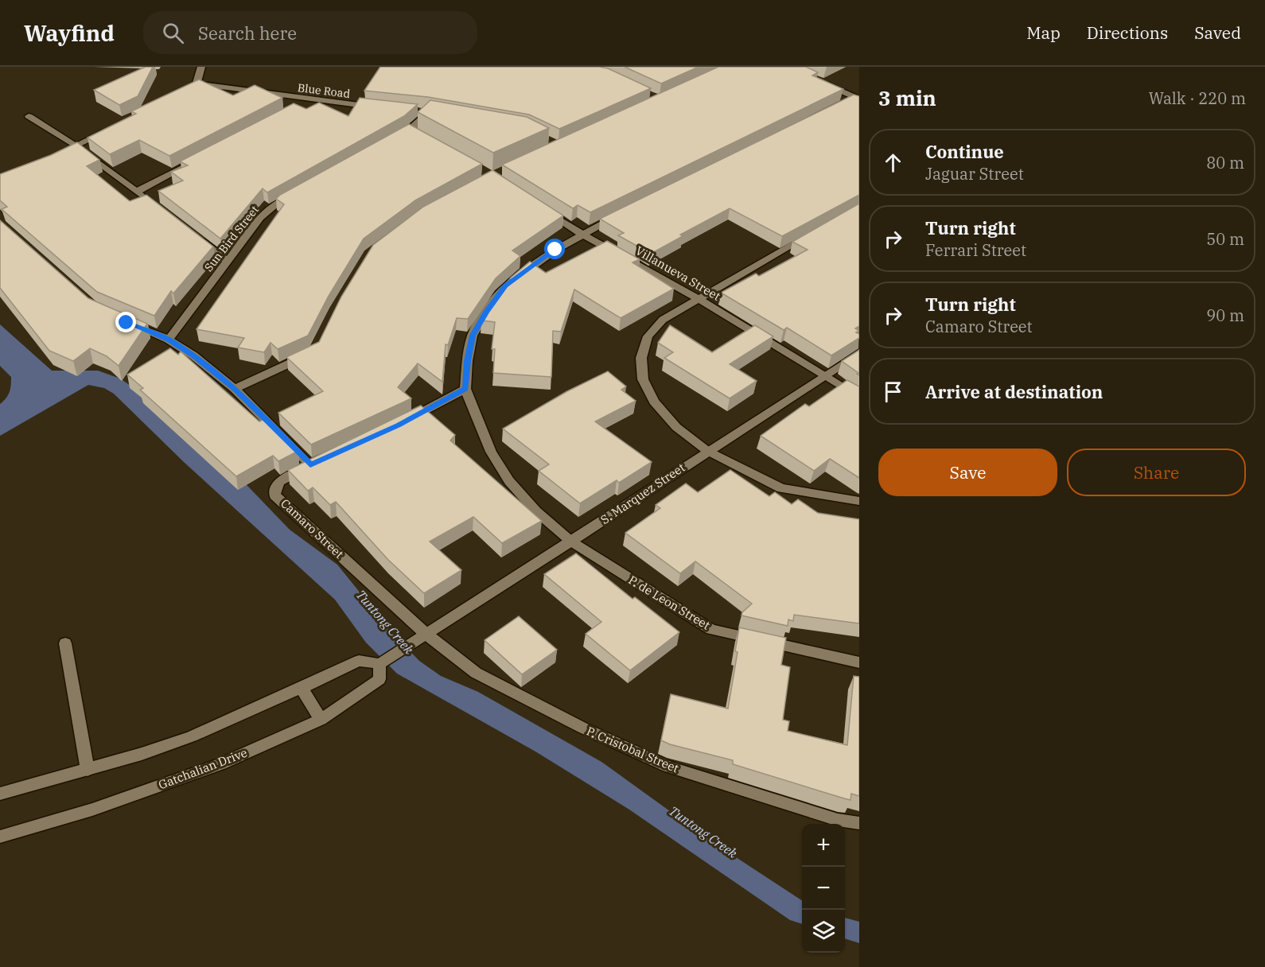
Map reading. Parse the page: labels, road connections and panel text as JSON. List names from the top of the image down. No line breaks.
{"streets":{"street":["Blue Road","Sun Bird Street","Villanueva Street","S. Marquez Street","Camaro Street","P. de Leon Street","P. Cristobal Street","Gatchalian Drive"]},"crossings":[["Sun Bird Street","Camaro Street"],["Villanueva Street","S. Marquez Street"],["S. Marquez Street","Camaro Street"],["S. Marquez Street","P. de Leon Street"],["S. Marquez Street","P. Cristobal Street"],["Camaro Street","P. Cristobal Street"]],"water":["Tuntong Creek"],"page":{"header":"Wayfind","search":"Search here","nav":["Map","Directions","Saved"],"heading":["3 min","Walk · 220 m"],"list":[["Continue","Jaguar Street","80 m"],["Turn right","Ferrari Street","50 m"],["Turn right","Camaro Street","90 m"],"Arrive at destination"],"buttons":["Save","Share"],"map_buttons":["+","−"]}}
